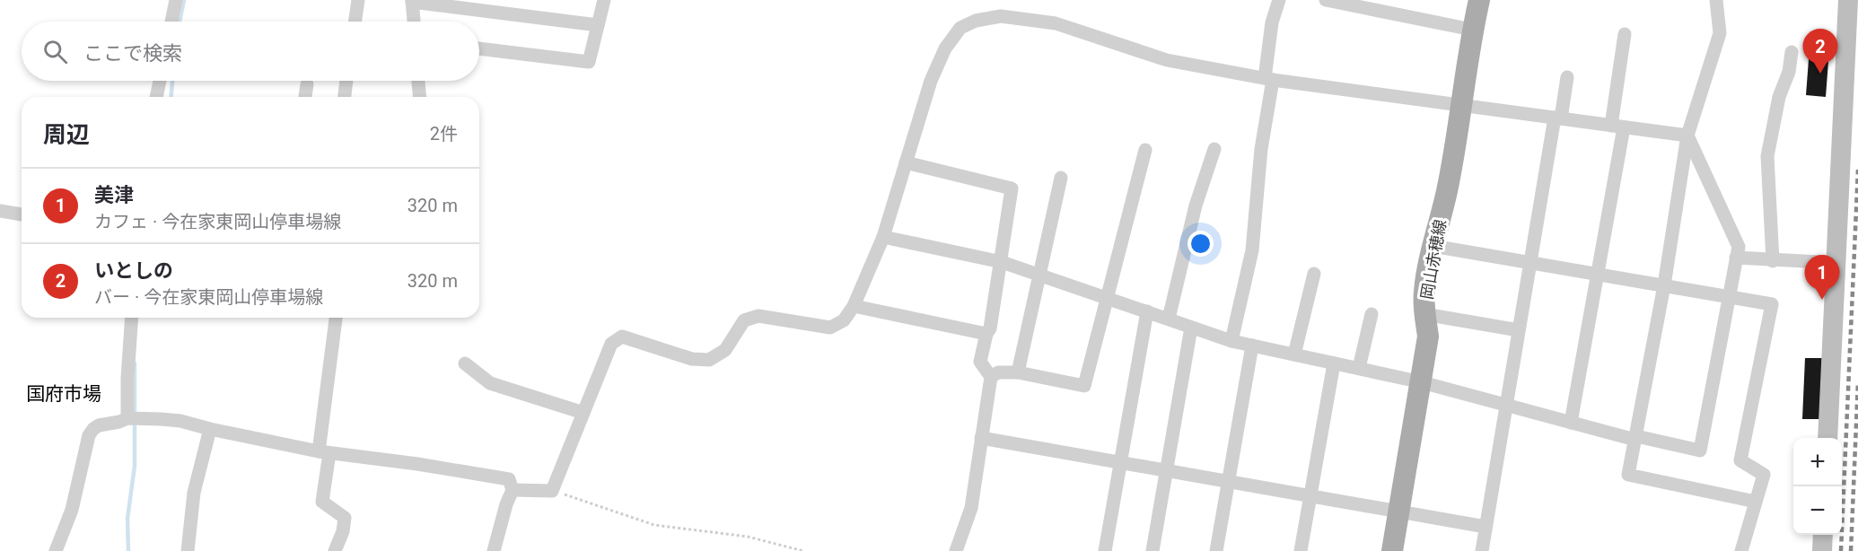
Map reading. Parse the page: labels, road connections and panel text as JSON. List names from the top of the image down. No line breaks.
{"streets":{"main road":["岡山赤穂線"]},"districts":["国府市場"],"page":{"search":"ここで検索","pins":["2","1"],"heading":["周辺","2件"],"list":[{"mark":"1","name":"美津","note":"カフェ · 今在家東岡山停車場線","value":"320 m"},{"mark":"2","name":"いとしの","note":"バー · 今在家東岡山停車場線","value":"320 m"}],"map_buttons":["+","−"]}}
